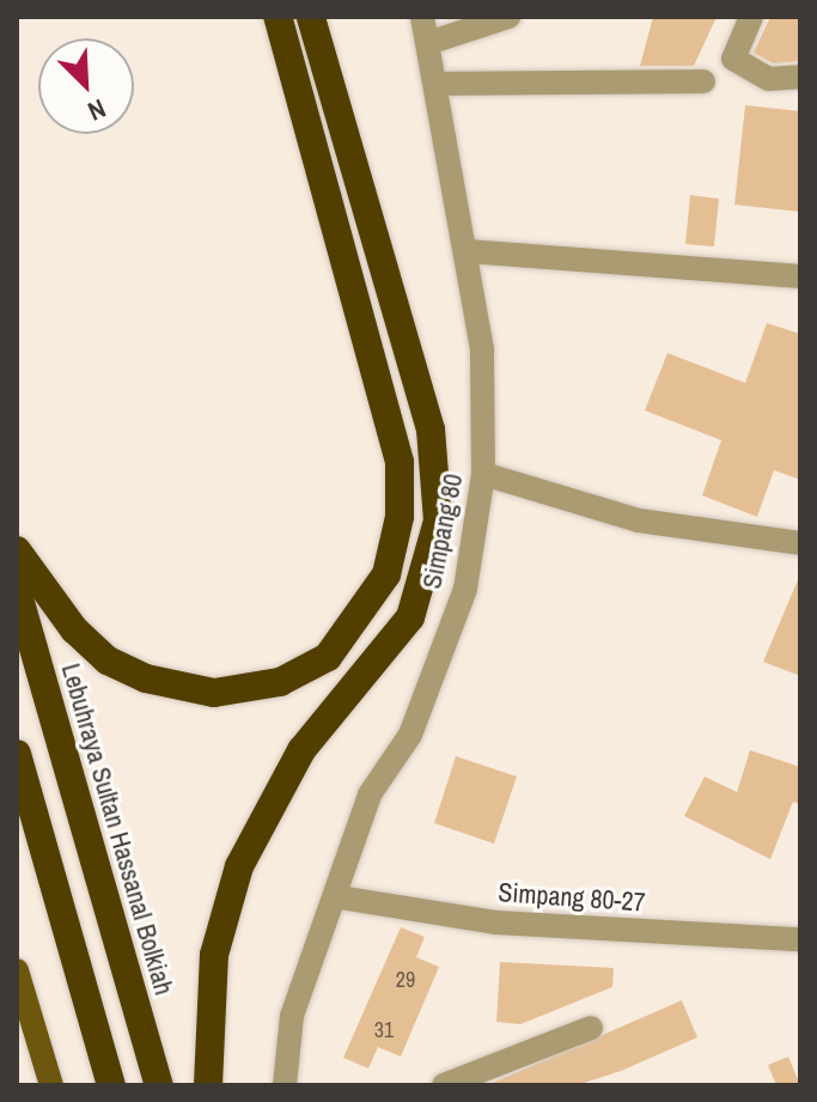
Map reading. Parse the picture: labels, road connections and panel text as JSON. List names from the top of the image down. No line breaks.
{"streets":{"highway":["Lebuhraya Sultan Hassanal Bolkiah"],"street":["Simpang 80","Simpang 80-27"]},"crossings":[["Simpang 80","Simpang 80-27"]],"house_numbers":["29","31"],"north":"bottom right"}
